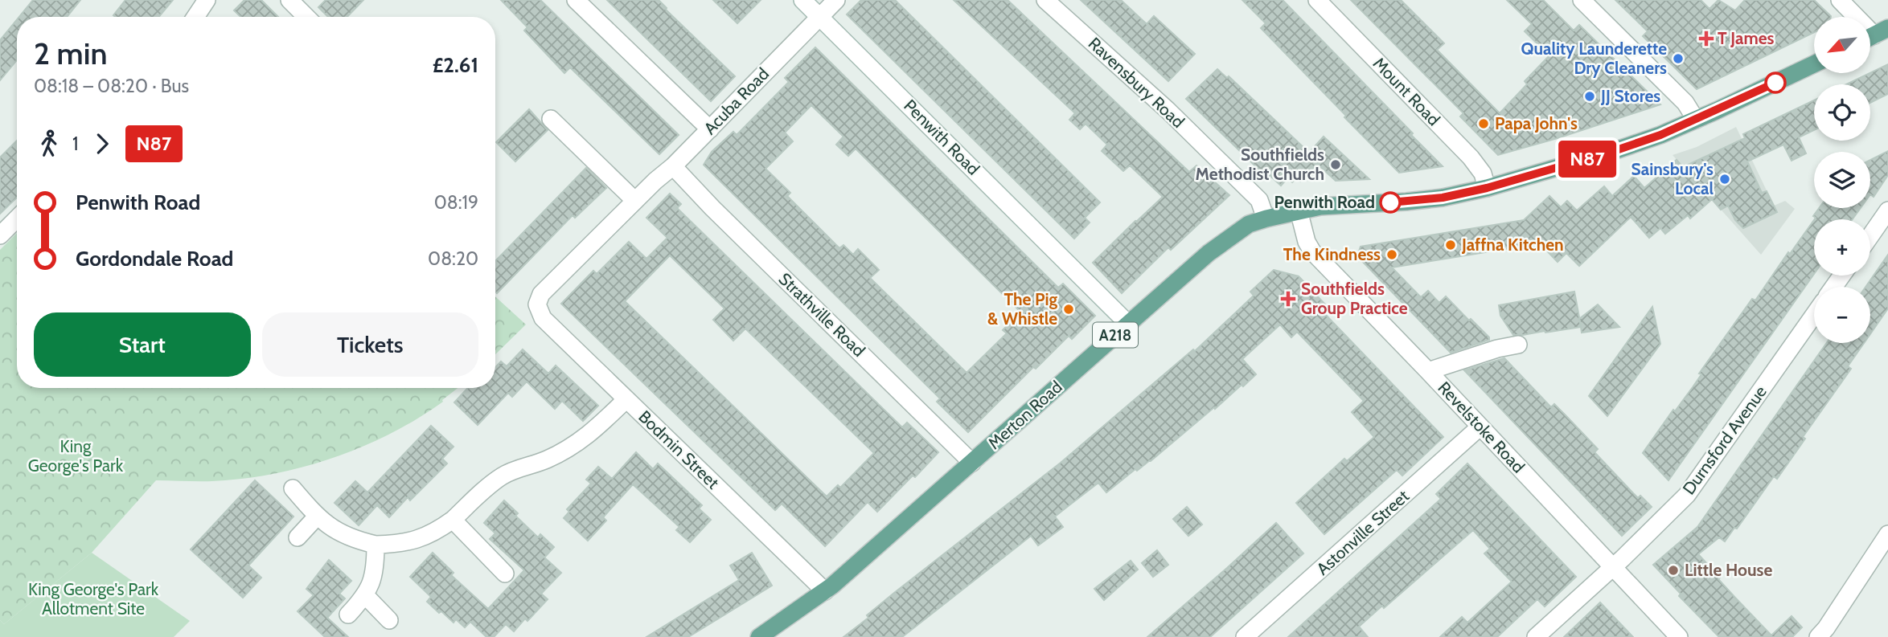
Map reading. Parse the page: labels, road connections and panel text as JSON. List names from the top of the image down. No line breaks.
{"streets":{"main road":["A218","Merton Road"],"street":["Ravensbury Road","Mount Road","Acuba Road","Penwith Road","Strathville Road","Revelstoke Road","Durnsford Avenue","Bodmin Street","Astonville Street"]},"crossings":[["Ravensbury Road","Merton Road"],["Mount Road","A218"],["Acuba Road","Penwith Road"],["Acuba Road","Strathville Road"],["Acuba Road","Bodmin Street"],["Penwith Road","Merton Road"],["Strathville Road","Merton Road"],["A218","Merton Road"],["A218","Revelstoke Road"],["Merton Road","Revelstoke Road"],["Merton Road","Bodmin Street"],["Revelstoke Road","Durnsford Avenue"],["Revelstoke Road","Astonville Street"]],"parks":["King George's Park","King George's Park Allotment Site"],"places":{"health":["T James","Southfields Group Practice"],"other":["Quality Launderette Dry Cleaners","JJ Stores","Papa John's","Southfields Methodist Church","Sainsbury's Local","Penwith Road","Jaffna Kitchen","The Kindness","The Pig & Whistle","Little House"]},"lines":["bus line N87"],"north":"bottom left","page":{"on_map":"N87","map_buttons":["+","−"],"heading":["2 min","08:18 – 08:20 · Bus","£2.61"],"legs":["1","N87"],"list":[{"name":"Penwith Road","value":"08:19"},{"name":"Gordondale Road","value":"08:20"}],"buttons":["Start","Tickets"]}}
